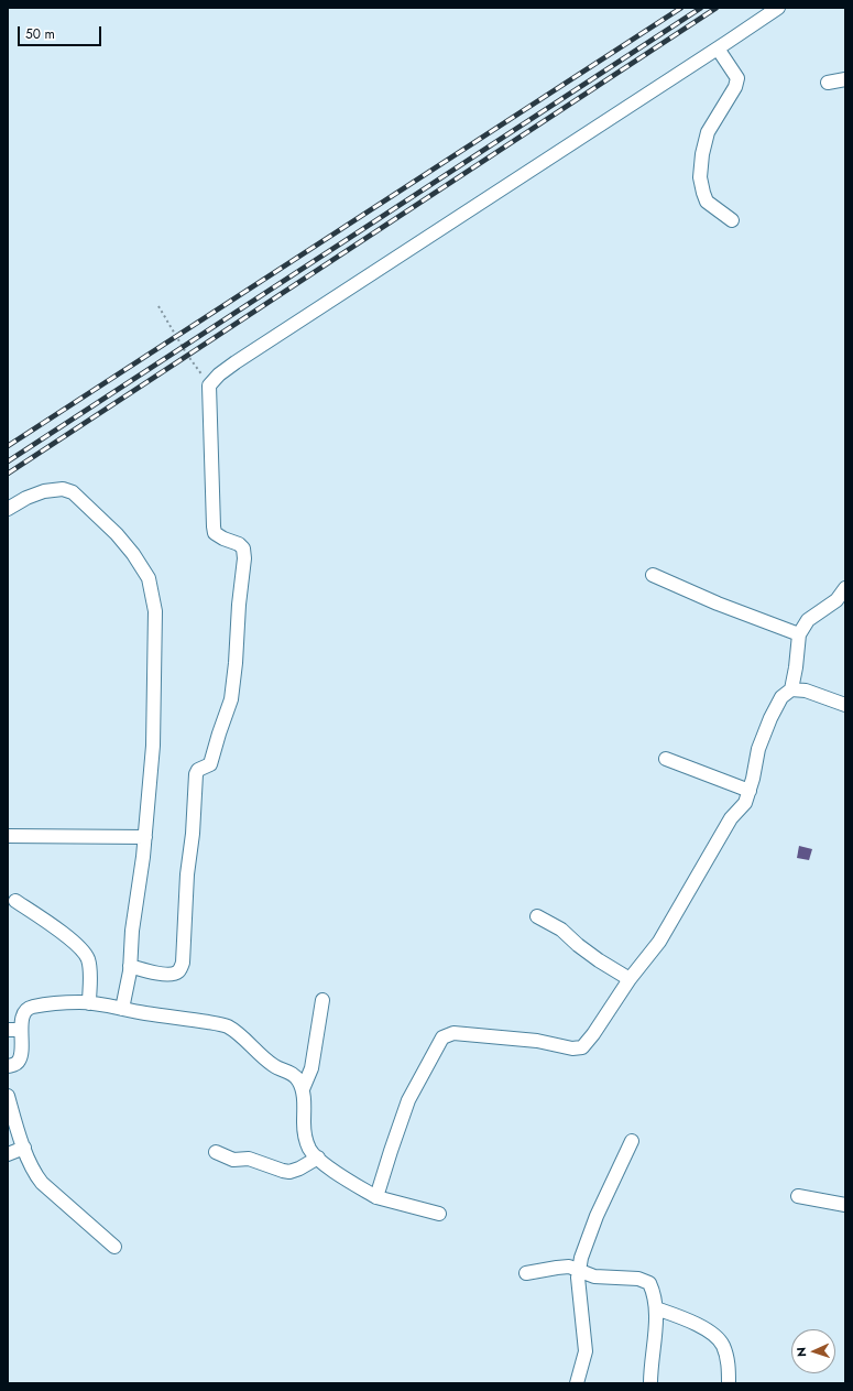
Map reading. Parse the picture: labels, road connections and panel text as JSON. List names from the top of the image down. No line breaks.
{"scale_bar":"50 m","north":"left"}
